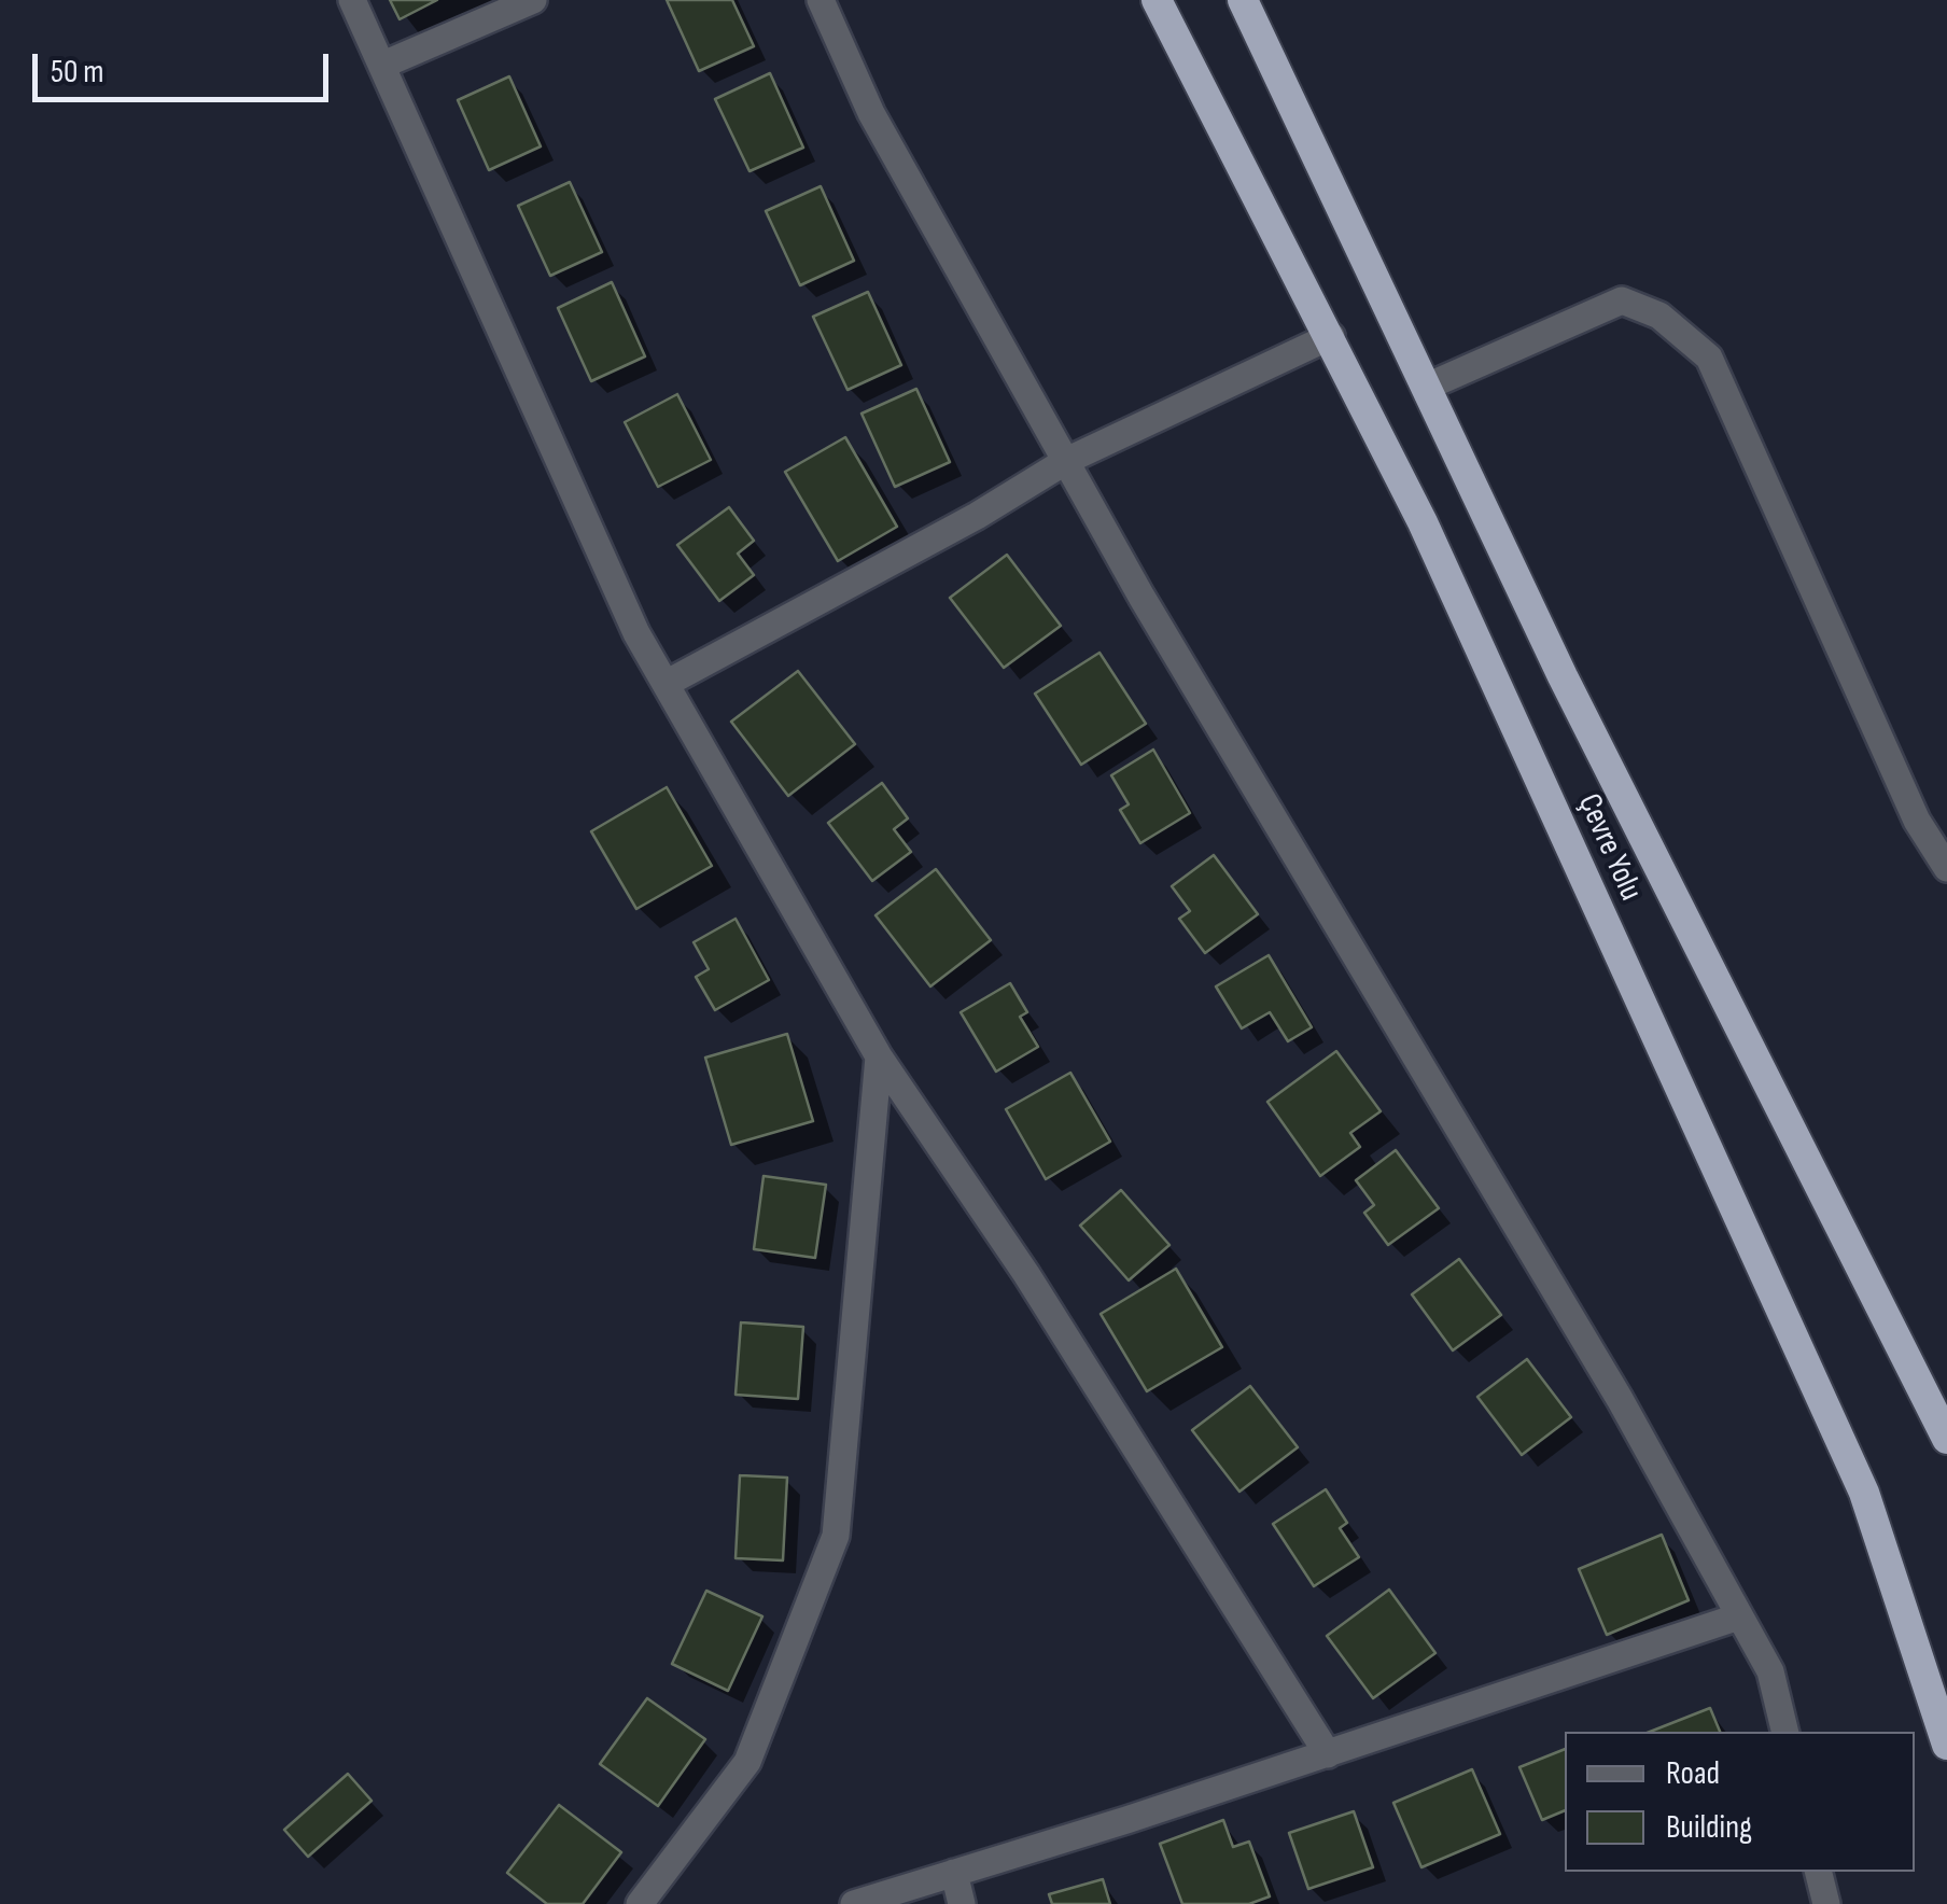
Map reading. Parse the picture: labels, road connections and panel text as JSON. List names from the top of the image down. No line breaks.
{"streets":{"highway":["Çevre Yolu"]},"legend":["Road","Building"],"scale_bar":"50 m"}
